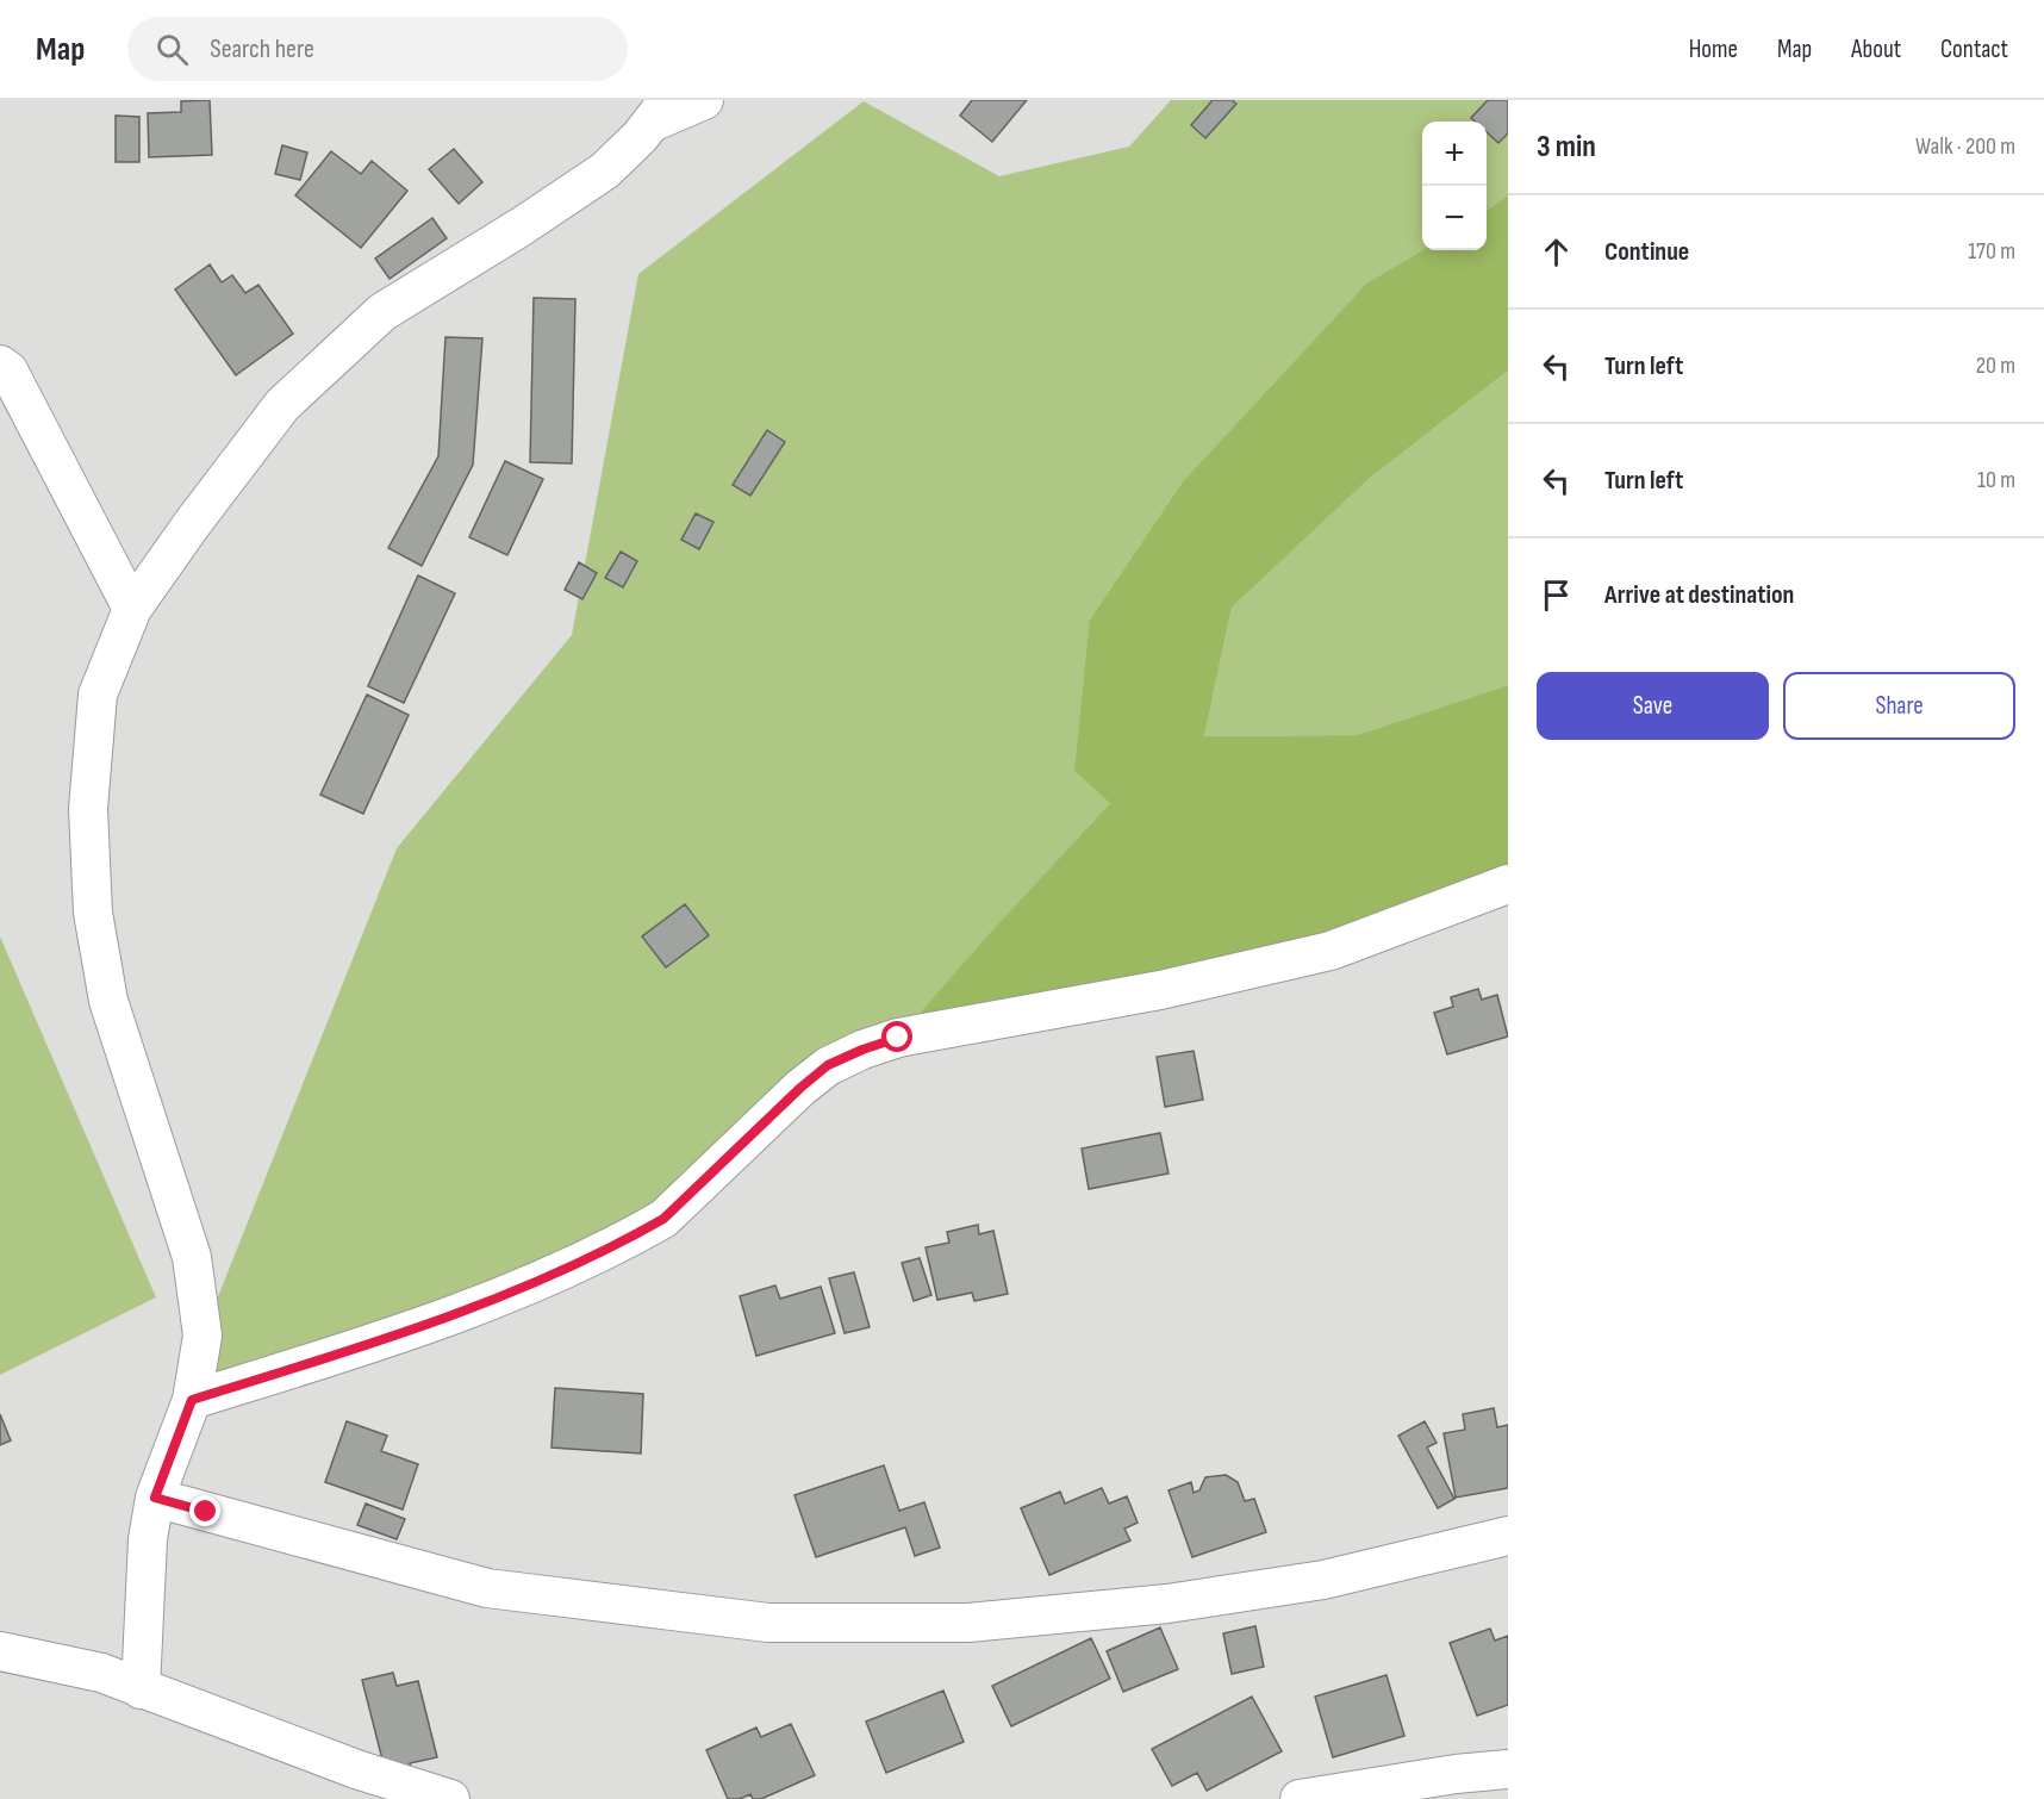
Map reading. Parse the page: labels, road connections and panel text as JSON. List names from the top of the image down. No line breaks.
{"page":{"header":"Map","search":"Search here","nav":["Home","Map","About","Contact"],"heading":["3 min","Walk · 200 m"],"map_buttons":["+","−"],"list":[["Continue","170 m"],["Turn left","20 m"],["Turn left","10 m"],"Arrive at destination"],"buttons":["Save","Share"]}}
